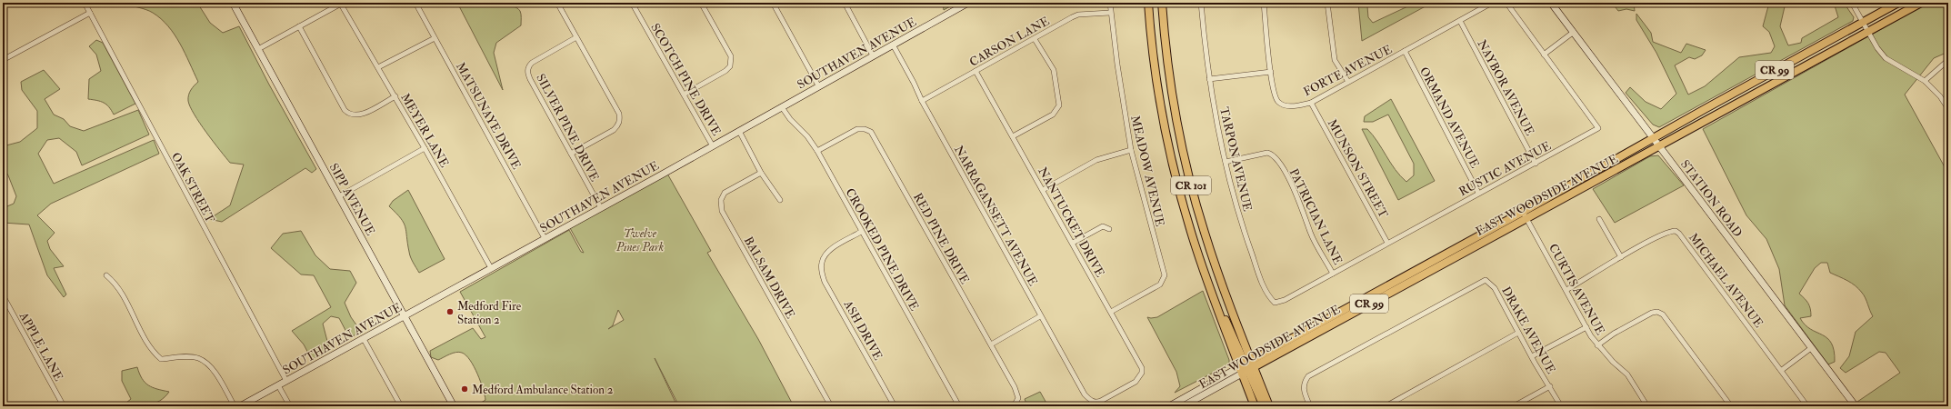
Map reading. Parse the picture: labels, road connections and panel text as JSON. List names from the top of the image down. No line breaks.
{"streets":{"main road":["CR 99","CR 101","EAST WOODSIDE AVENUE"],"street":["CARSON LANE","SOUTHAVEN AVENUE","FORTE AVENUE","SCOTCH PINE DRIVE","NAYBOR AVENUE","MATSUNAYE DRIVE","ORMAND AVENUE","SILVER PINE DRIVE","MEYER LANE","TARPON AVENUE","MUNSON STREET","RUSTIC AVENUE","MEADOW AVENUE","OAK STREET","STATION ROAD","SIPP AVENUE","NARRAGANSETT AVENUE","PATRICIAN LANE","NANTUCKET DRIVE","RED PINE DRIVE","CROOKED PINE DRIVE","BALSAM DRIVE","MICHAEL AVENUE","CURTIS AVENUE","ASH DRIVE","DRAKE AVENUE","APPLE LANE"]},"crossings":[["CARSON LANE","MEADOW AVENUE"],["CARSON LANE","NARRAGANSETT AVENUE"],["CARSON LANE","NANTUCKET DRIVE"],["SOUTHAVEN AVENUE","SCOTCH PINE DRIVE"],["SOUTHAVEN AVENUE","MATSUNAYE DRIVE"],["SOUTHAVEN AVENUE","SILVER PINE DRIVE"],["SOUTHAVEN AVENUE","MEYER LANE"],["SOUTHAVEN AVENUE","OAK STREET"],["SOUTHAVEN AVENUE","SIPP AVENUE"],["SOUTHAVEN AVENUE","NARRAGANSETT AVENUE"],["SOUTHAVEN AVENUE","CROOKED PINE DRIVE"],["FORTE AVENUE","NAYBOR AVENUE"],["FORTE AVENUE","ORMAND AVENUE"],["FORTE AVENUE","MUNSON STREET"],["NAYBOR AVENUE","RUSTIC AVENUE"],["ORMAND AVENUE","RUSTIC AVENUE"],["TARPON AVENUE","RUSTIC AVENUE"],["TARPON AVENUE","PATRICIAN LANE"],["MUNSON STREET","RUSTIC AVENUE"],["RUSTIC AVENUE","PATRICIAN LANE"],["MEADOW AVENUE","NANTUCKET DRIVE"],["CR 101","EAST WOODSIDE AVENUE"],["EAST WOODSIDE AVENUE","STATION ROAD"],["EAST WOODSIDE AVENUE","CURTIS AVENUE"],["NARRAGANSETT AVENUE","NANTUCKET DRIVE"],["RED PINE DRIVE","CROOKED PINE DRIVE"],["CROOKED PINE DRIVE","ASH DRIVE"],["MICHAEL AVENUE","CURTIS AVENUE"]],"parks":["Twelve Pines Park"],"places":["Medford Fire Station 2","Medford Ambulance Station 2"]}
